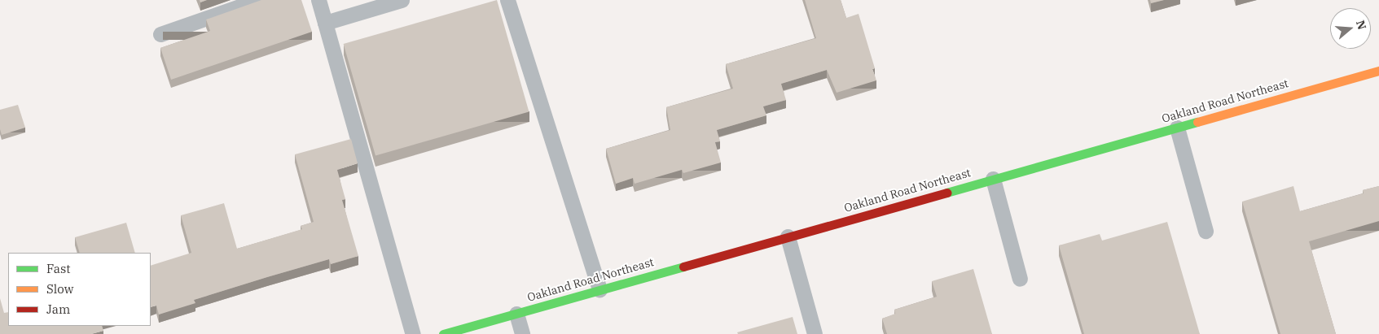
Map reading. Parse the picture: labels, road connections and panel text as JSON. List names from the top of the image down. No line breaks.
{"streets":{"main road":["Oakland Road Northeast"]},"legend":["Fast","Slow","Jam"],"north":"right"}
